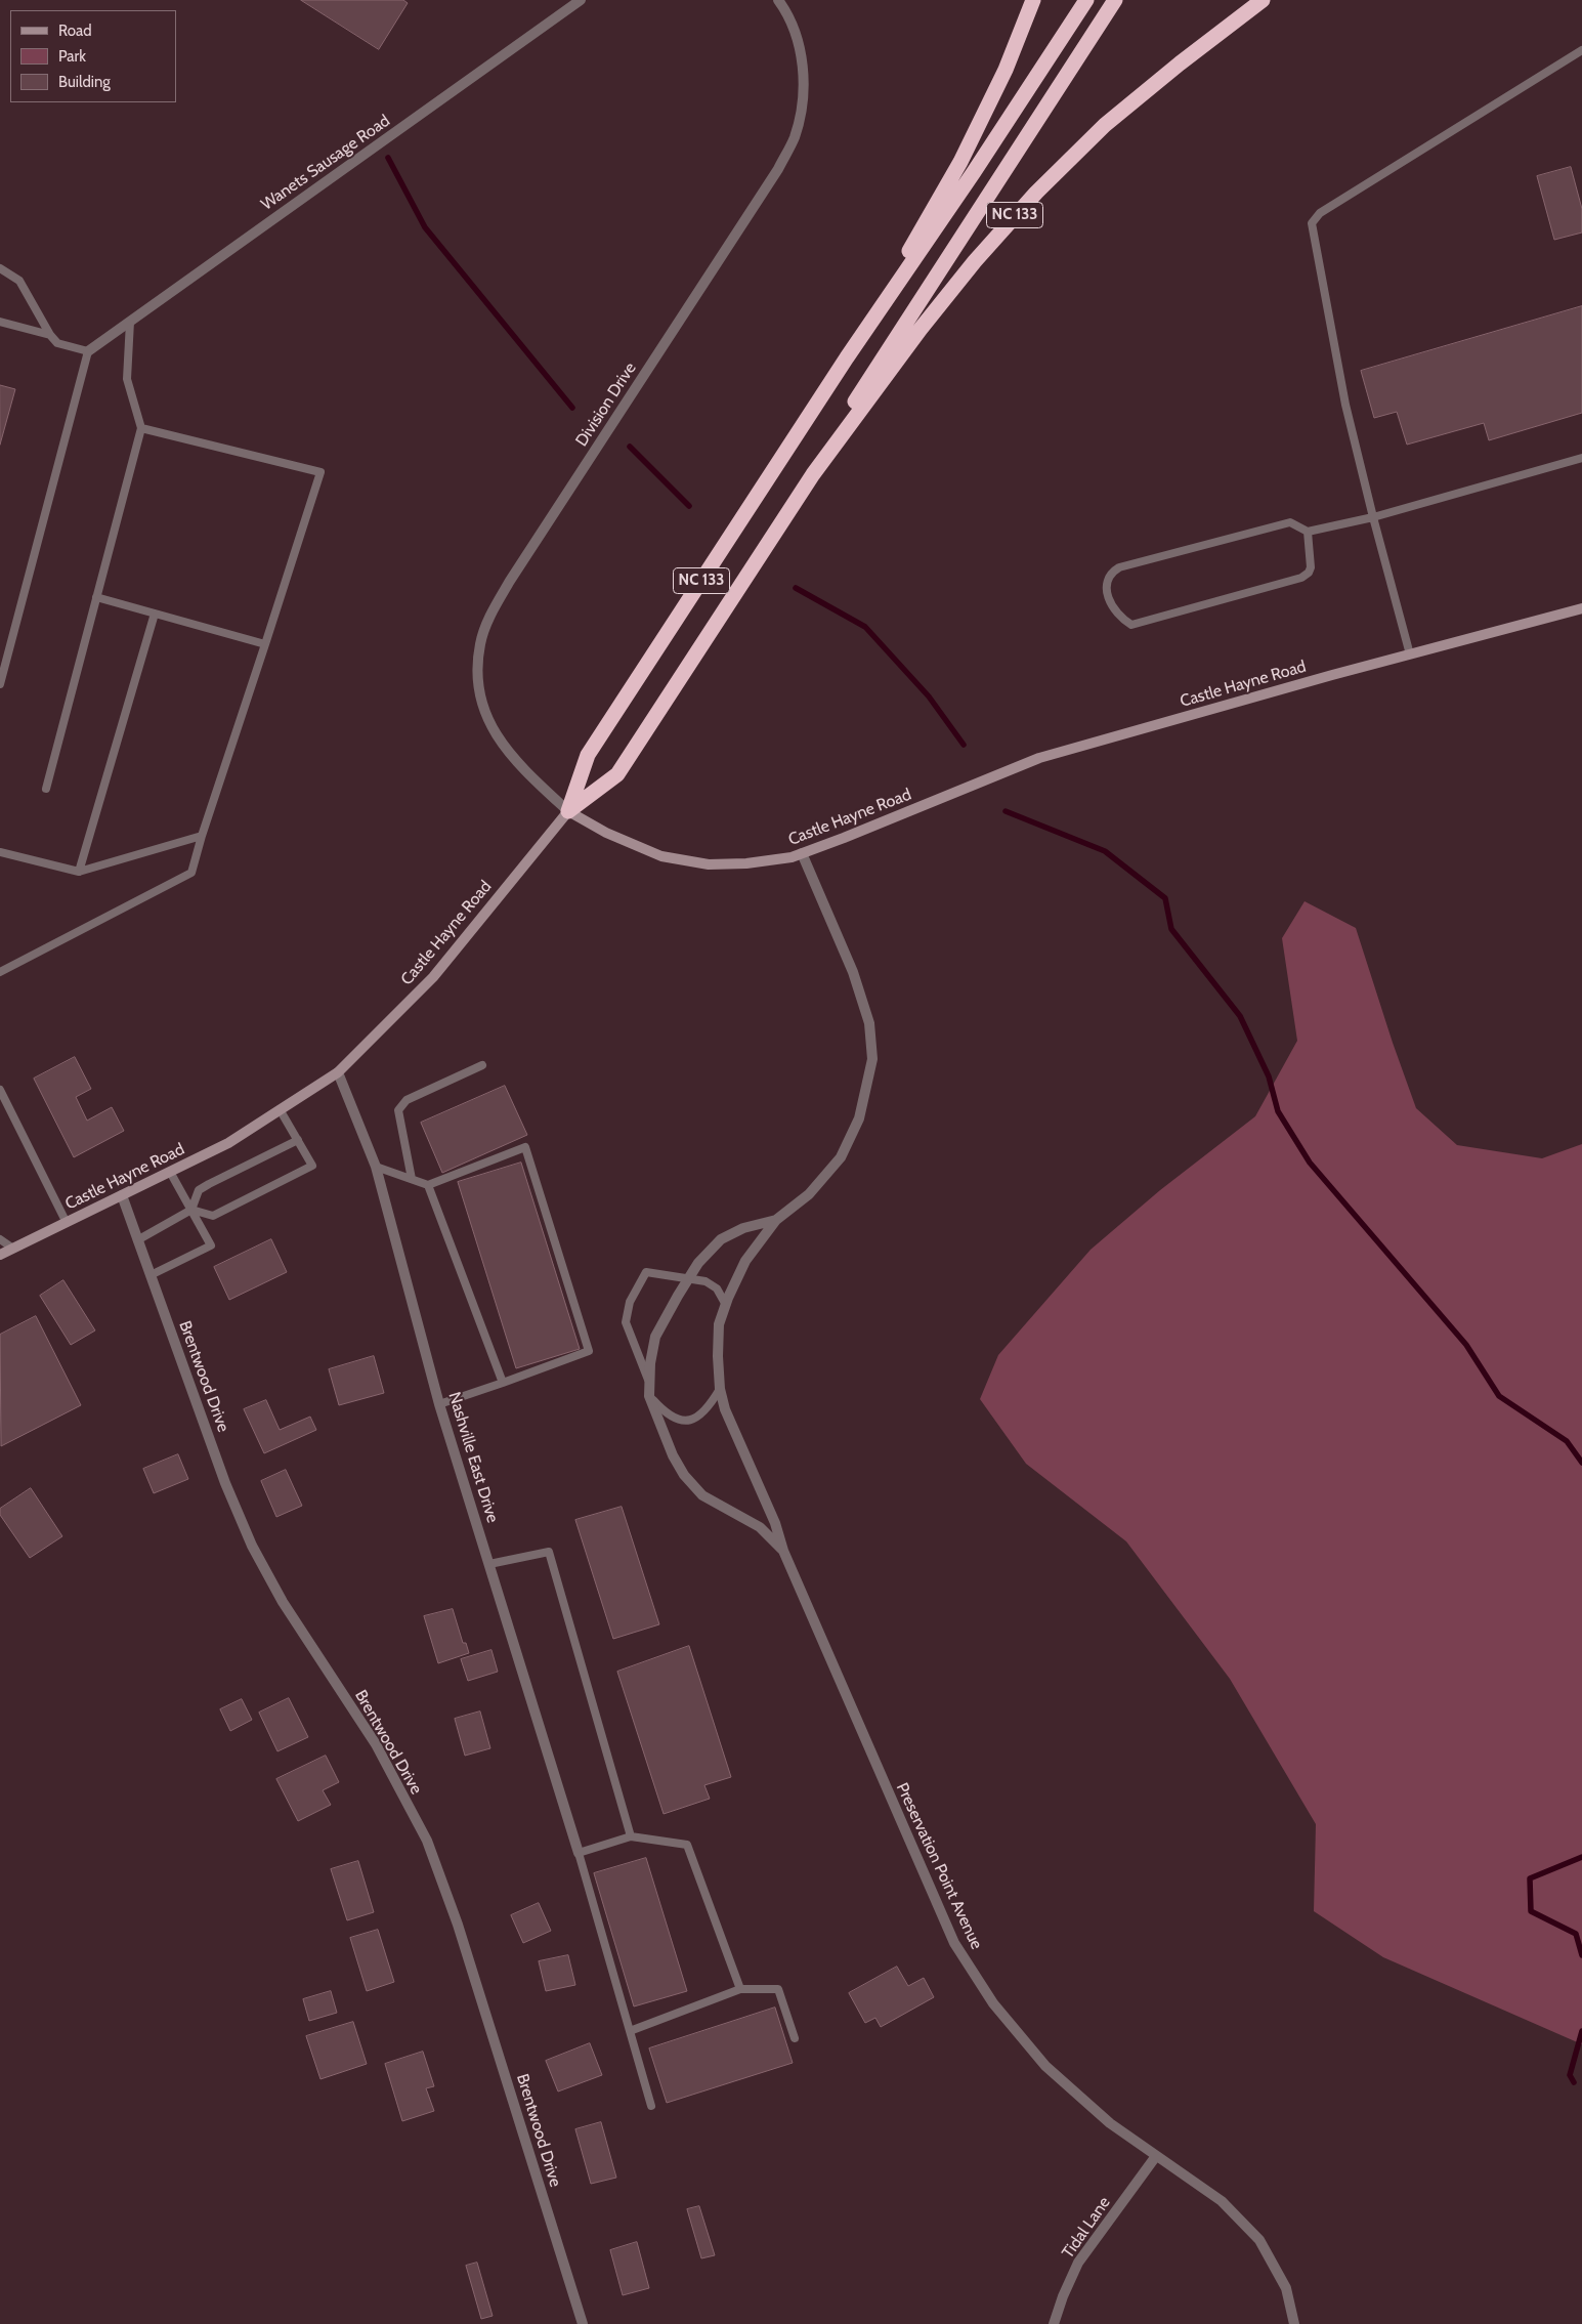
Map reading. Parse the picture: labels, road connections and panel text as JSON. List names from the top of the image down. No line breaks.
{"streets":{"highway":["NC 133"],"main road":["Castle Hayne Road"],"street":["Wanets Sausage Road","Division Drive","Brentwood Drive","Nashville East Drive","Preservation Point Avenue","Tidal Lane"]},"crossings":[["NC 133","Division Drive"],["NC 133","Castle Hayne Road"],["Division Drive","Castle Hayne Road"],["Castle Hayne Road","Brentwood Drive"],["Castle Hayne Road","Nashville East Drive"],["Castle Hayne Road","Preservation Point Avenue"],["Preservation Point Avenue","Tidal Lane"]],"legend":["Road","Park","Building"]}
